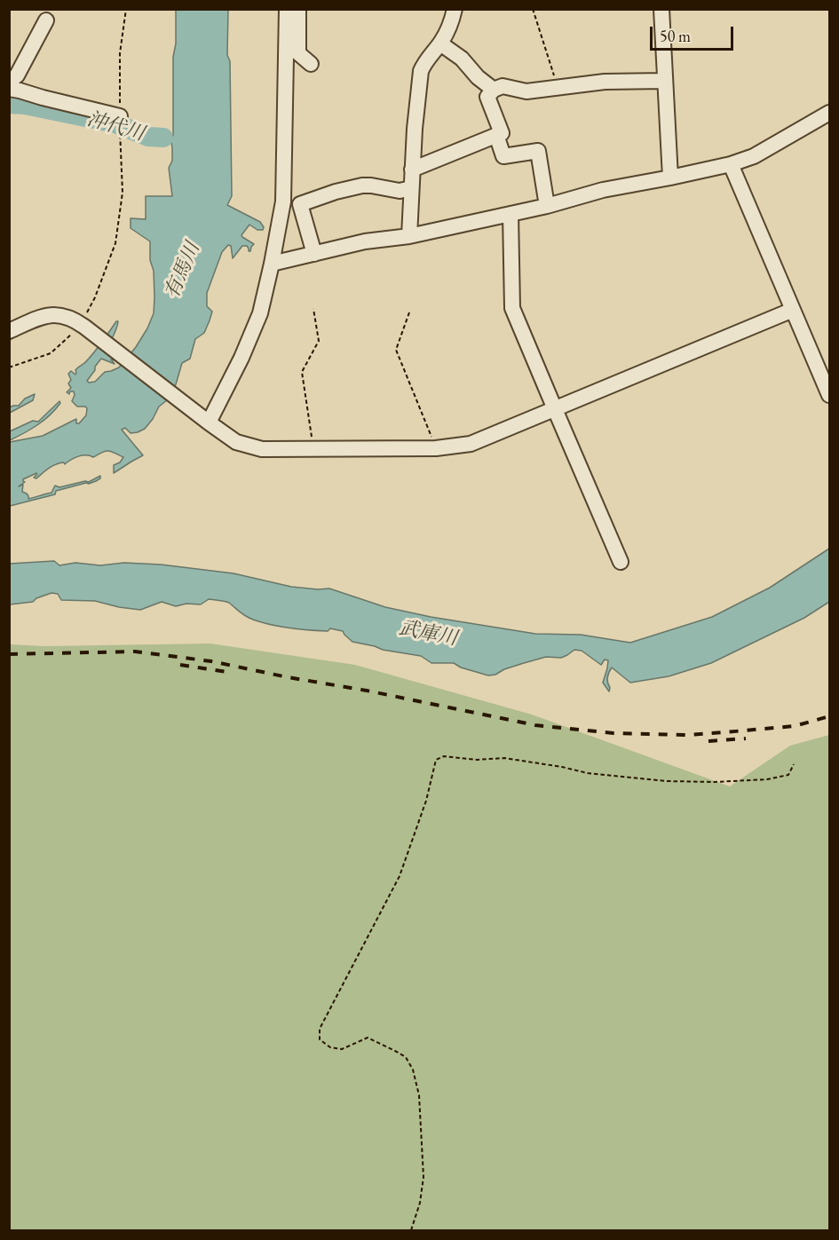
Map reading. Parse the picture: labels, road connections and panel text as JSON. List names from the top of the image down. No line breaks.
{"water":["沖代川","有馬川","武庫川"],"scale_bar":"50 m"}
